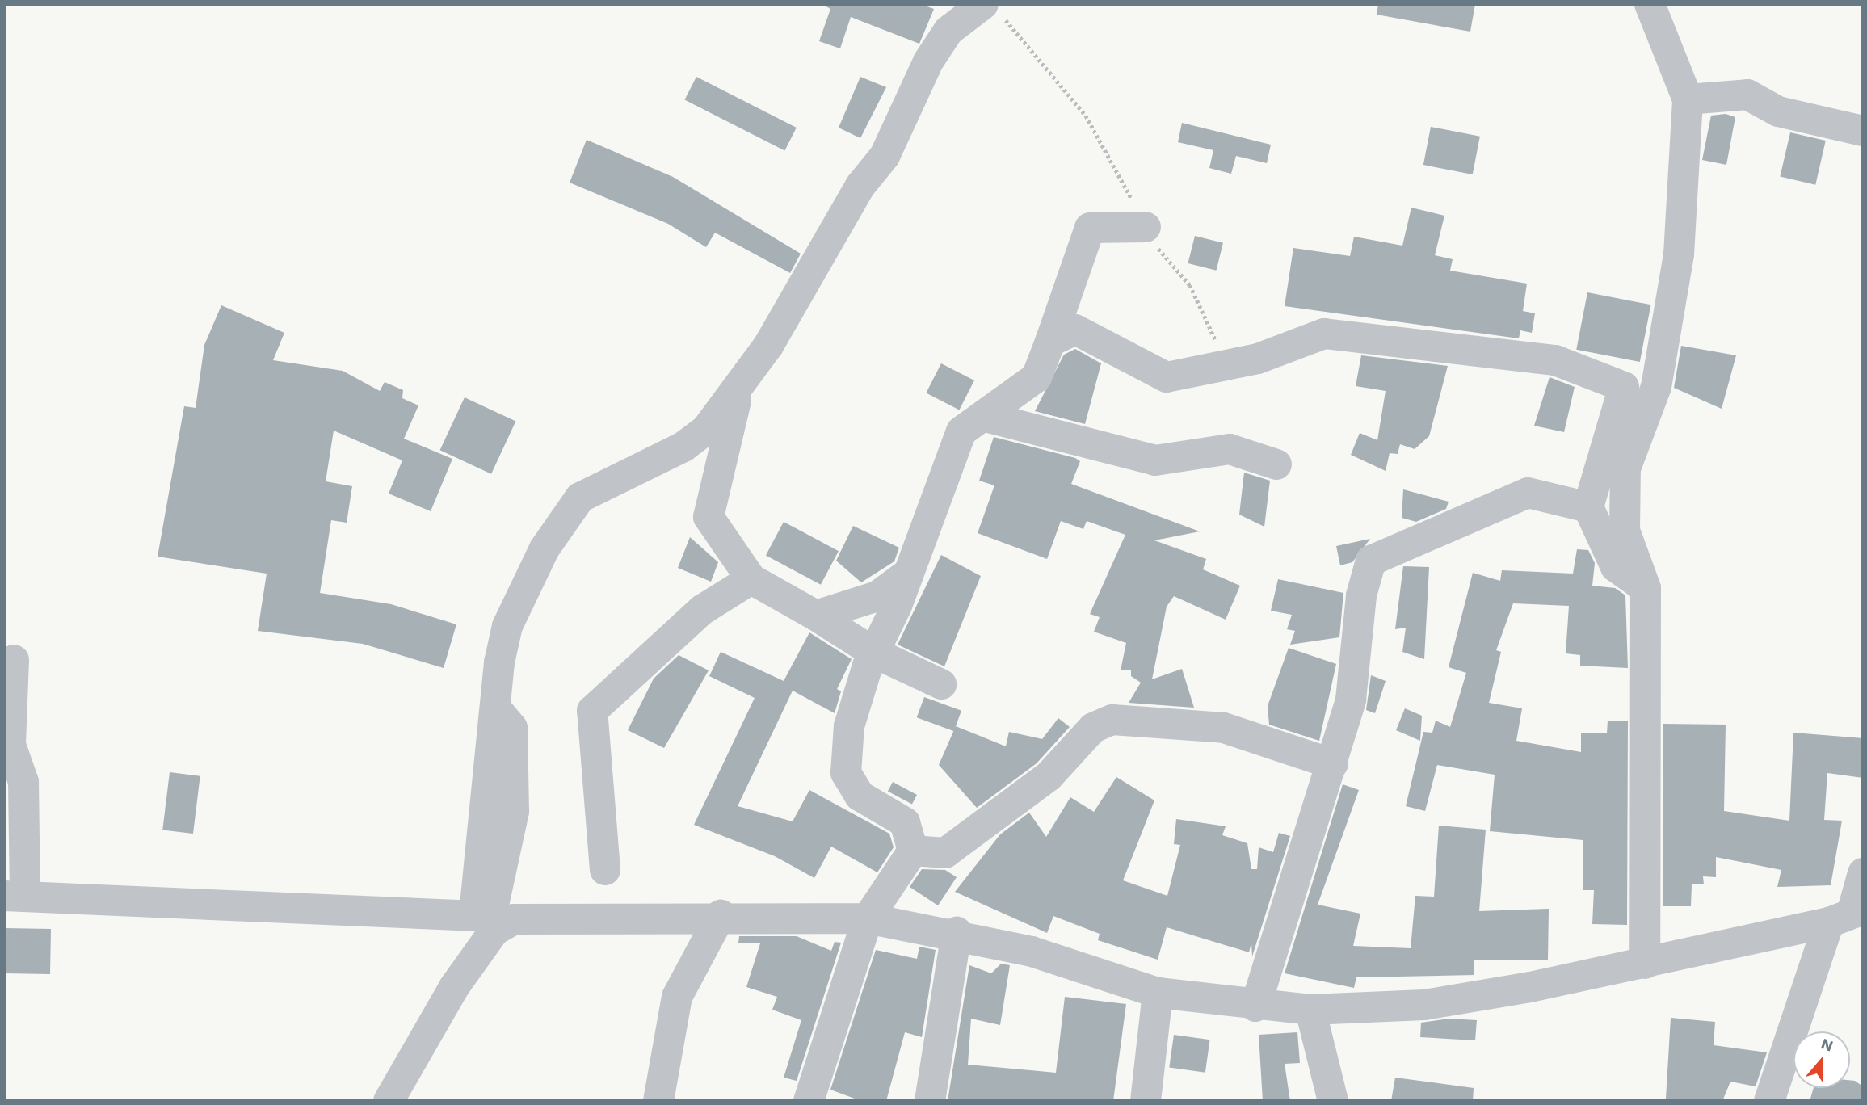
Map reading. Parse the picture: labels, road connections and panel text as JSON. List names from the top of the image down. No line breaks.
{"north":"top"}
